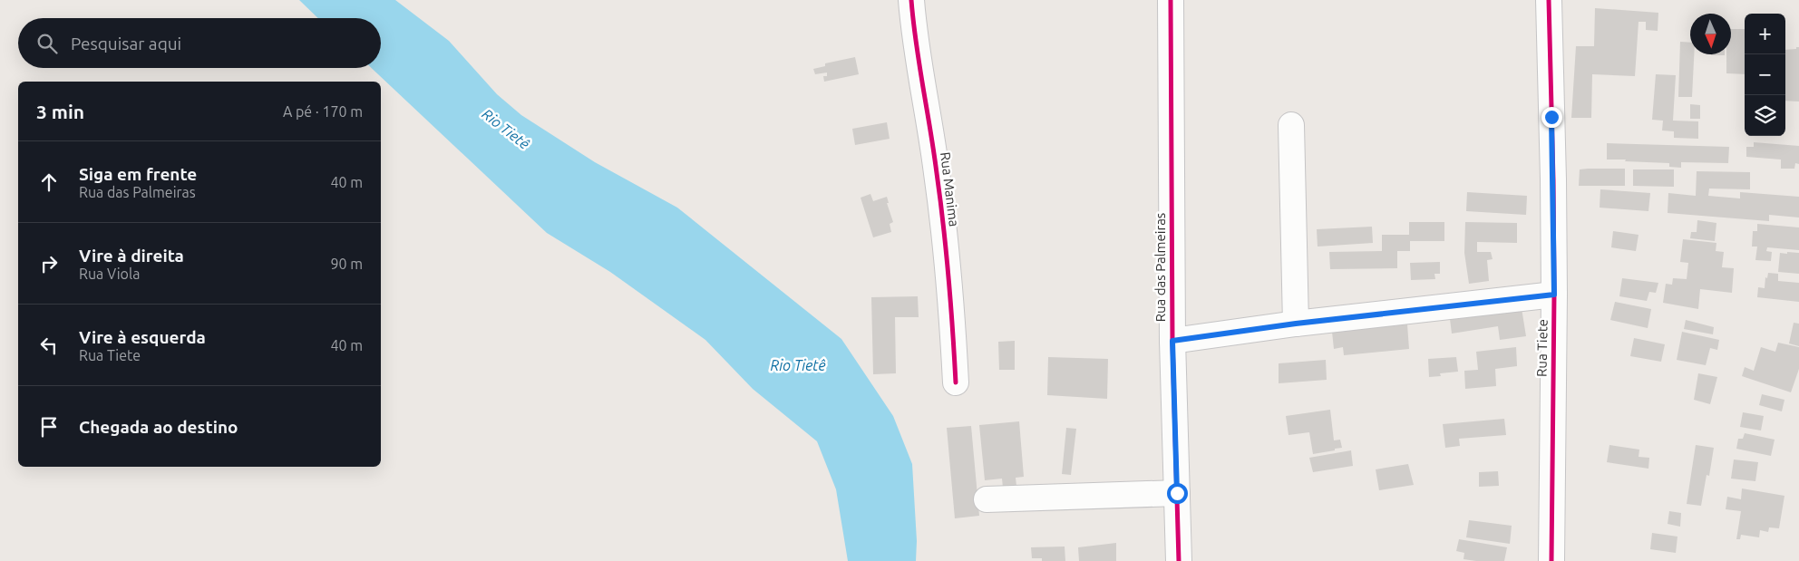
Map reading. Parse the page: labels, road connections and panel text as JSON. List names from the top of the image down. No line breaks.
{"streets":{"street":["Rua Manima","Rua das Palmeiras","Rua Tiete"]},"water":["Rio Tietê"],"north":"bottom","page":{"map_buttons":["+","−"],"search":"Pesquisar aqui","heading":["3 min","A pé · 170 m"],"list":[["Siga em frente","Rua das Palmeiras","40 m"],["Vire à direita","Rua Viola","90 m"],["Vire à esquerda","Rua Tiete","40 m"],"Chegada ao destino"]}}
